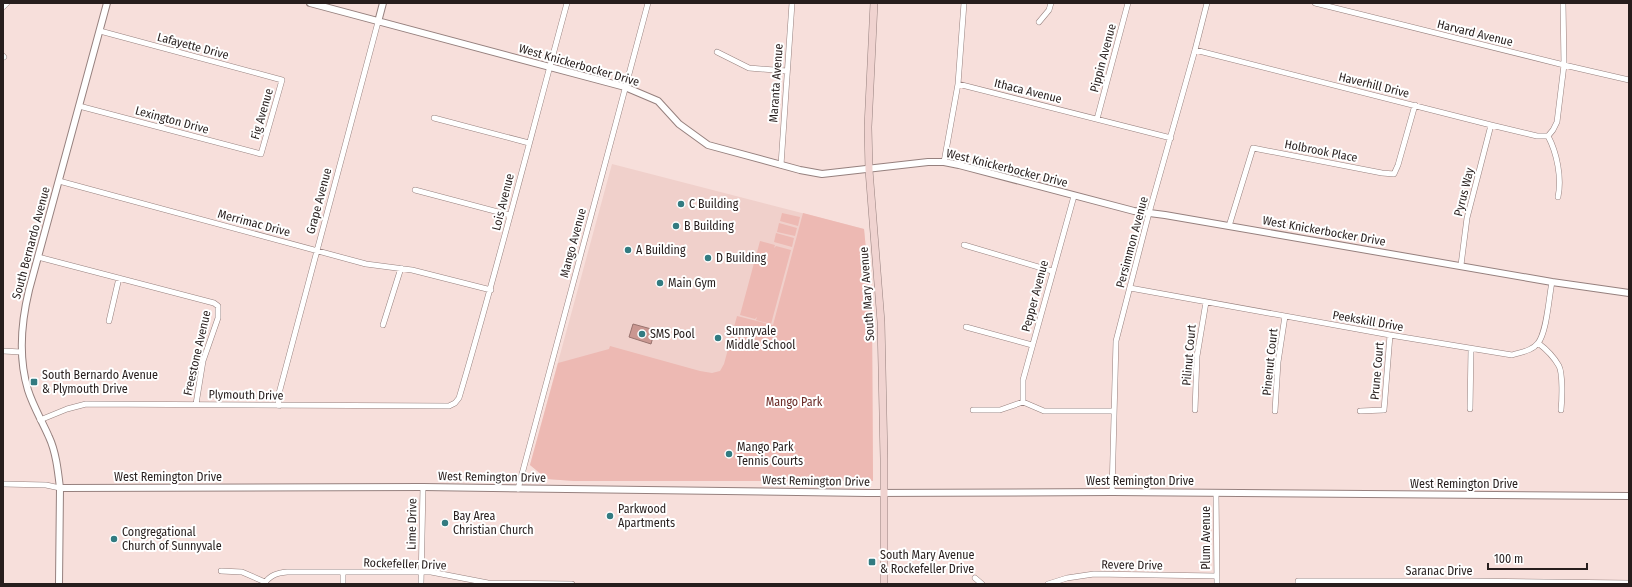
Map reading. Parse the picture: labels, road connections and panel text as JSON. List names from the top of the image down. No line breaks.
{"streets":{"main road":["South Mary Avenue"],"street":["Harvard Avenue","Lafayette Drive","Pippin Avenue","West Knickerbocker Drive","Maranta Avenue","Haverhill Drive","Ithaca Avenue","Fig Avenue","Lexington Drive","Holbrook Place","Pyrus Way","Grape Avenue","Lois Avenue","Merrimac Drive","Persimmon Avenue","South Bernardo Avenue","Mango Avenue","Pepper Avenue","Peekskill Drive","Freestone Avenue","Pilinut Court","Pinenut Court","Prune Court","Plymouth Drive","West Remington Drive","Lime Drive","Plum Avenue","Rockefeller Drive","Revere Drive","Saranac Drive"]},"crossings":[["Lafayette Drive","Fig Avenue"],["Lafayette Drive","South Bernardo Avenue"],["Pippin Avenue","Ithaca Avenue"],["West Knickerbocker Drive","Maranta Avenue"],["West Knickerbocker Drive","Holbrook Place"],["West Knickerbocker Drive","Pyrus Way"],["West Knickerbocker Drive","Grape Avenue"],["West Knickerbocker Drive","Lois Avenue"],["West Knickerbocker Drive","Persimmon Avenue"],["West Knickerbocker Drive","Mango Avenue"],["West Knickerbocker Drive","South Mary Avenue"],["West Knickerbocker Drive","Pepper Avenue"],["Haverhill Drive","Holbrook Place"],["Haverhill Drive","Pyrus Way"],["Haverhill Drive","Persimmon Avenue"],["Ithaca Avenue","Persimmon Avenue"],["Fig Avenue","Lexington Drive"],["Lexington Drive","South Bernardo Avenue"],["Grape Avenue","Merrimac Drive"],["Grape Avenue","Plymouth Drive"],["Lois Avenue","Merrimac Drive"],["Lois Avenue","Plymouth Drive"],["Merrimac Drive","South Bernardo Avenue"],["Persimmon Avenue","Peekskill Drive"],["Persimmon Avenue","West Remington Drive"],["South Bernardo Avenue","Plymouth Drive"],["South Bernardo Avenue","West Remington Drive"],["Mango Avenue","West Remington Drive"],["South Mary Avenue","West Remington Drive"],["Peekskill Drive","Pilinut Court"],["Peekskill Drive","Pinenut Court"],["Peekskill Drive","Prune Court"],["Freestone Avenue","Plymouth Drive"],["West Remington Drive","Lime Drive"],["West Remington Drive","Plum Avenue"],["Lime Drive","Rockefeller Drive"],["Plum Avenue","Revere Drive"]],"parks":["Mango Park"],"places":{"other":["C Building","B Building","A Building","D Building","Main Gym","SMS Pool","Sunnyvale Middle School","Mango Park Tennis Courts","Parkwood Apartments","Bay Area Christian Church","Congregational Church of Sunnyvale"],"transit":["South Bernardo Avenue & Plymouth Drive","South Mary Avenue & Rockefeller Drive"]},"scale_bar":"100 m"}
